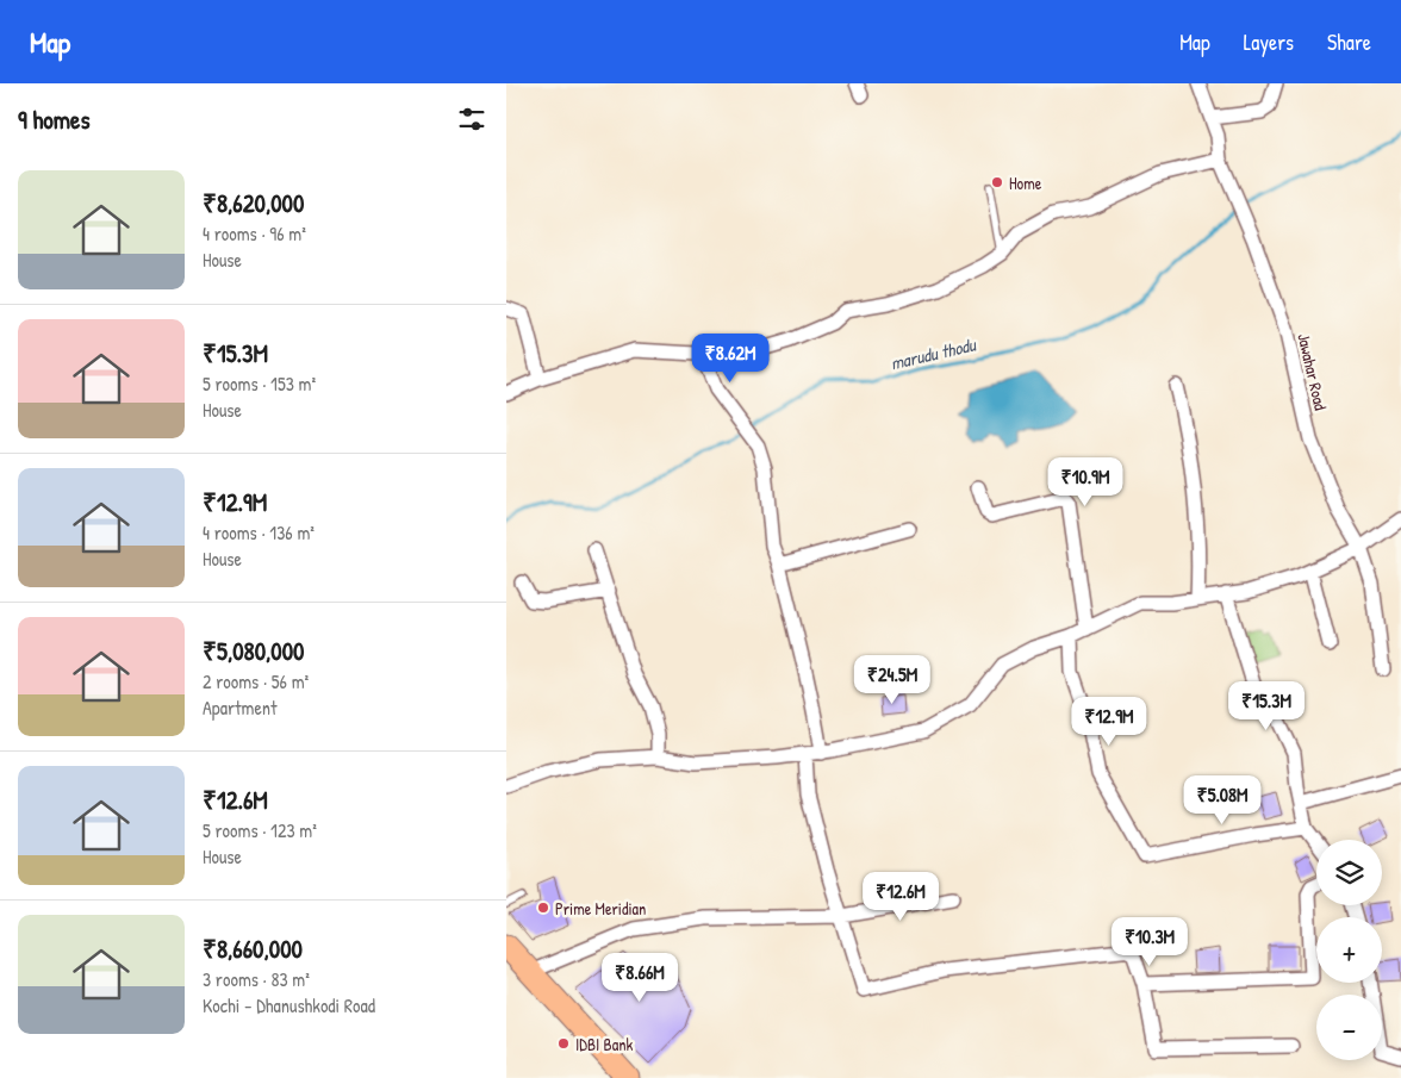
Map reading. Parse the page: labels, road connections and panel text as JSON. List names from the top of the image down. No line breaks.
{"streets":{"street":["Jawahar Road"]},"water":["marudu thodu"],"places":["Home","Prime Meridian","IDBI Bank"],"page":{"header":"Map","nav":["Map","Layers","Share"],"heading":"9 homes","list":[{"name":"₹8,620,000","note":"4 rooms · 96 m² · House"},{"name":"₹15.3M","note":"5 rooms · 153 m² · House"},{"name":"₹12.9M","note":"4 rooms · 136 m² · House"},{"name":"₹5,080,000","note":"2 rooms · 56 m² · Apartment"},{"name":"₹12.6M","note":"5 rooms · 123 m² · House"},{"name":"₹8,660,000","note":"3 rooms · 83 m² · Kochi - Dhanushkodi Road"}],"price":["₹8.62M","₹10.9M","₹24.5M","₹15.3M","₹12.9M","₹5.08M","₹12.6M","₹10.3M","₹8.66M"],"map_buttons":["+","−"]}}
